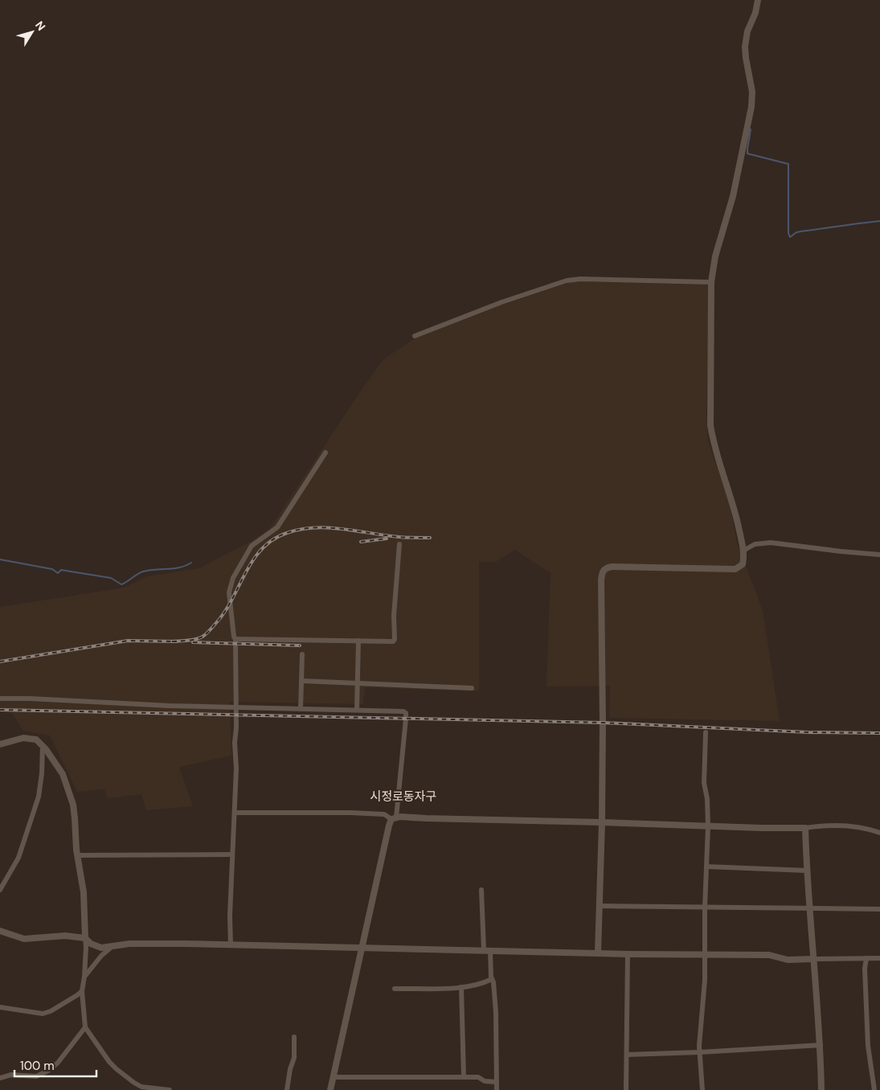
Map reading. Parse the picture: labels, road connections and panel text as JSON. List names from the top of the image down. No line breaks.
{"districts":["시정로동자구"],"scale_bar":"100 m","north":"top right"}
